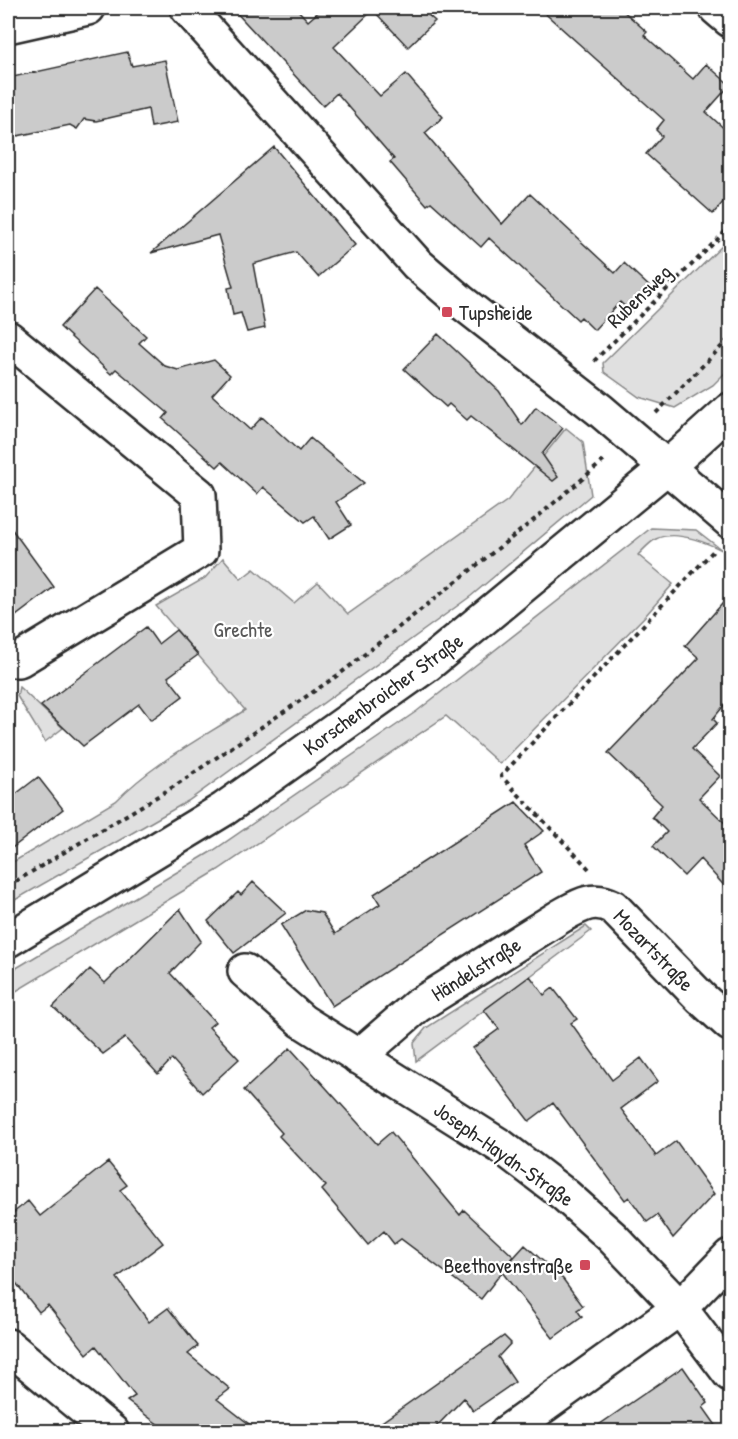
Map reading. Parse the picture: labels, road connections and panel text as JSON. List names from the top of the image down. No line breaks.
{"streets":{"street":["Korschenbroicher Straße","Mozartstraße","Händelstraße","Joseph-Haydn-Straße"],"path":["Rubensweg"]},"crossings":[["Mozartstraße","Händelstraße"],["Händelstraße","Joseph-Haydn-Straße"]],"parks":["Grechte"],"places":{"transit":["Tupsheide","Beethovenstraße"]}}
